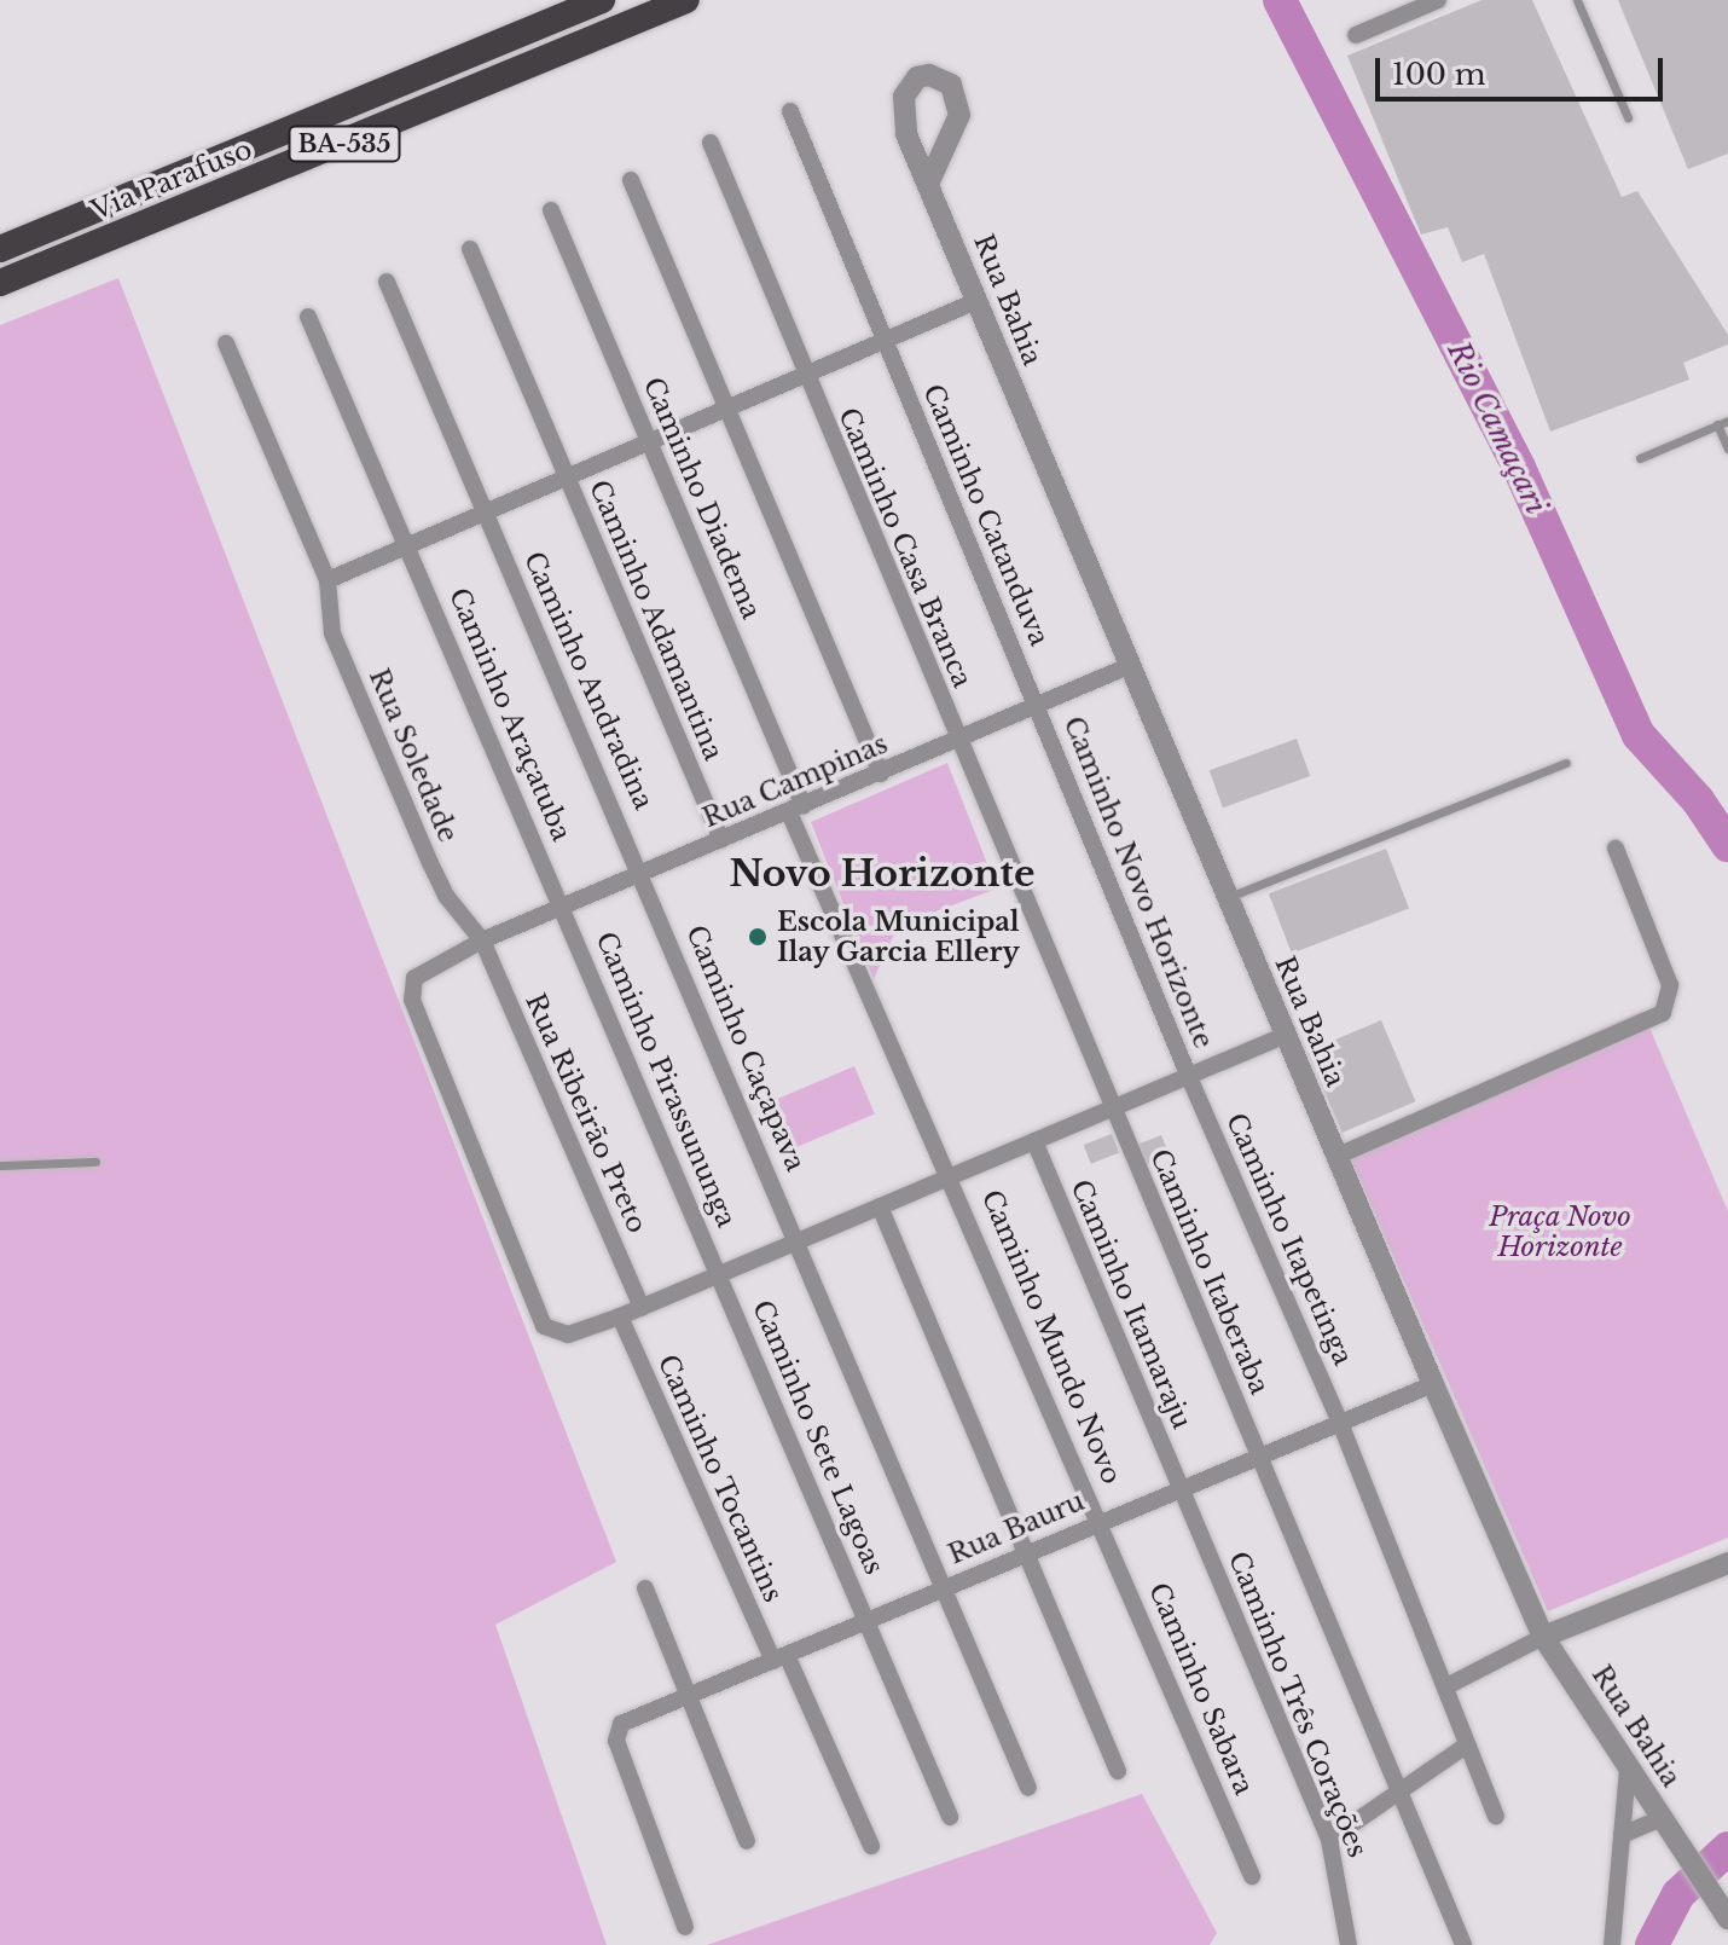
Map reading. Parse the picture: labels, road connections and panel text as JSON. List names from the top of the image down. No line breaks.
{"streets":{"highway":["BA-535","Via Parafuso"],"street":["Rua Bahia","Caminho Diadema","Caminho Catanduva","Caminho Casa Branca","Caminho Adamantina","Caminho Andradina","Caminho Araçatuba","Rua Soledade","Rua Campinas","Caminho Novo Horizonte","Caminho Caçapava","Caminho Pirassununga","Rua Ribeirão Preto","Caminho Itapetinga","Caminho Itaberaba","Caminho Itamaraju","Caminho Mundo Novo","Caminho Sete Lagoas","Caminho Tocantins","Rua Bauru","Caminho Sabara","Caminho Três Corações"]},"crossings":[["Rua Bahia","Rua Campinas"],["Rua Bahia","Rua Bauru"],["Caminho Diadema","Rua Campinas"],["Caminho Diadema","Caminho Mundo Novo"],["Caminho Catanduva","Rua Campinas"],["Caminho Catanduva","Caminho Novo Horizonte"],["Caminho Casa Branca","Rua Campinas"],["Caminho Casa Branca","Caminho Itaberaba"],["Caminho Adamantina","Rua Campinas"],["Caminho Andradina","Rua Campinas"],["Caminho Andradina","Caminho Caçapava"],["Caminho Araçatuba","Rua Campinas"],["Caminho Araçatuba","Caminho Pirassununga"],["Rua Soledade","Rua Campinas"],["Rua Soledade","Rua Ribeirão Preto"],["Rua Campinas","Caminho Novo Horizonte"],["Rua Campinas","Caminho Caçapava"],["Rua Campinas","Caminho Pirassununga"],["Rua Campinas","Rua Ribeirão Preto"],["Rua Campinas","Caminho Tocantins"],["Caminho Novo Horizonte","Caminho Itapetinga"],["Caminho Caçapava","Rua Bauru"],["Caminho Pirassununga","Caminho Sete Lagoas"],["Caminho Itapetinga","Rua Bauru"],["Caminho Itaberaba","Rua Bauru"],["Caminho Itamaraju","Rua Bauru"],["Caminho Itamaraju","Caminho Três Corações"],["Caminho Mundo Novo","Rua Bauru"],["Caminho Mundo Novo","Caminho Sabara"],["Caminho Sete Lagoas","Rua Bauru"],["Caminho Tocantins","Rua Bauru"],["Rua Bauru","Caminho Sabara"],["Rua Bauru","Caminho Três Corações"]],"districts":["Novo Horizonte"],"water":["Rio Camaçari"],"parks":["Praça Novo Horizonte"],"places":["Escola Municipal Ilay Garcia Ellery"],"scale_bar":"100 m"}
